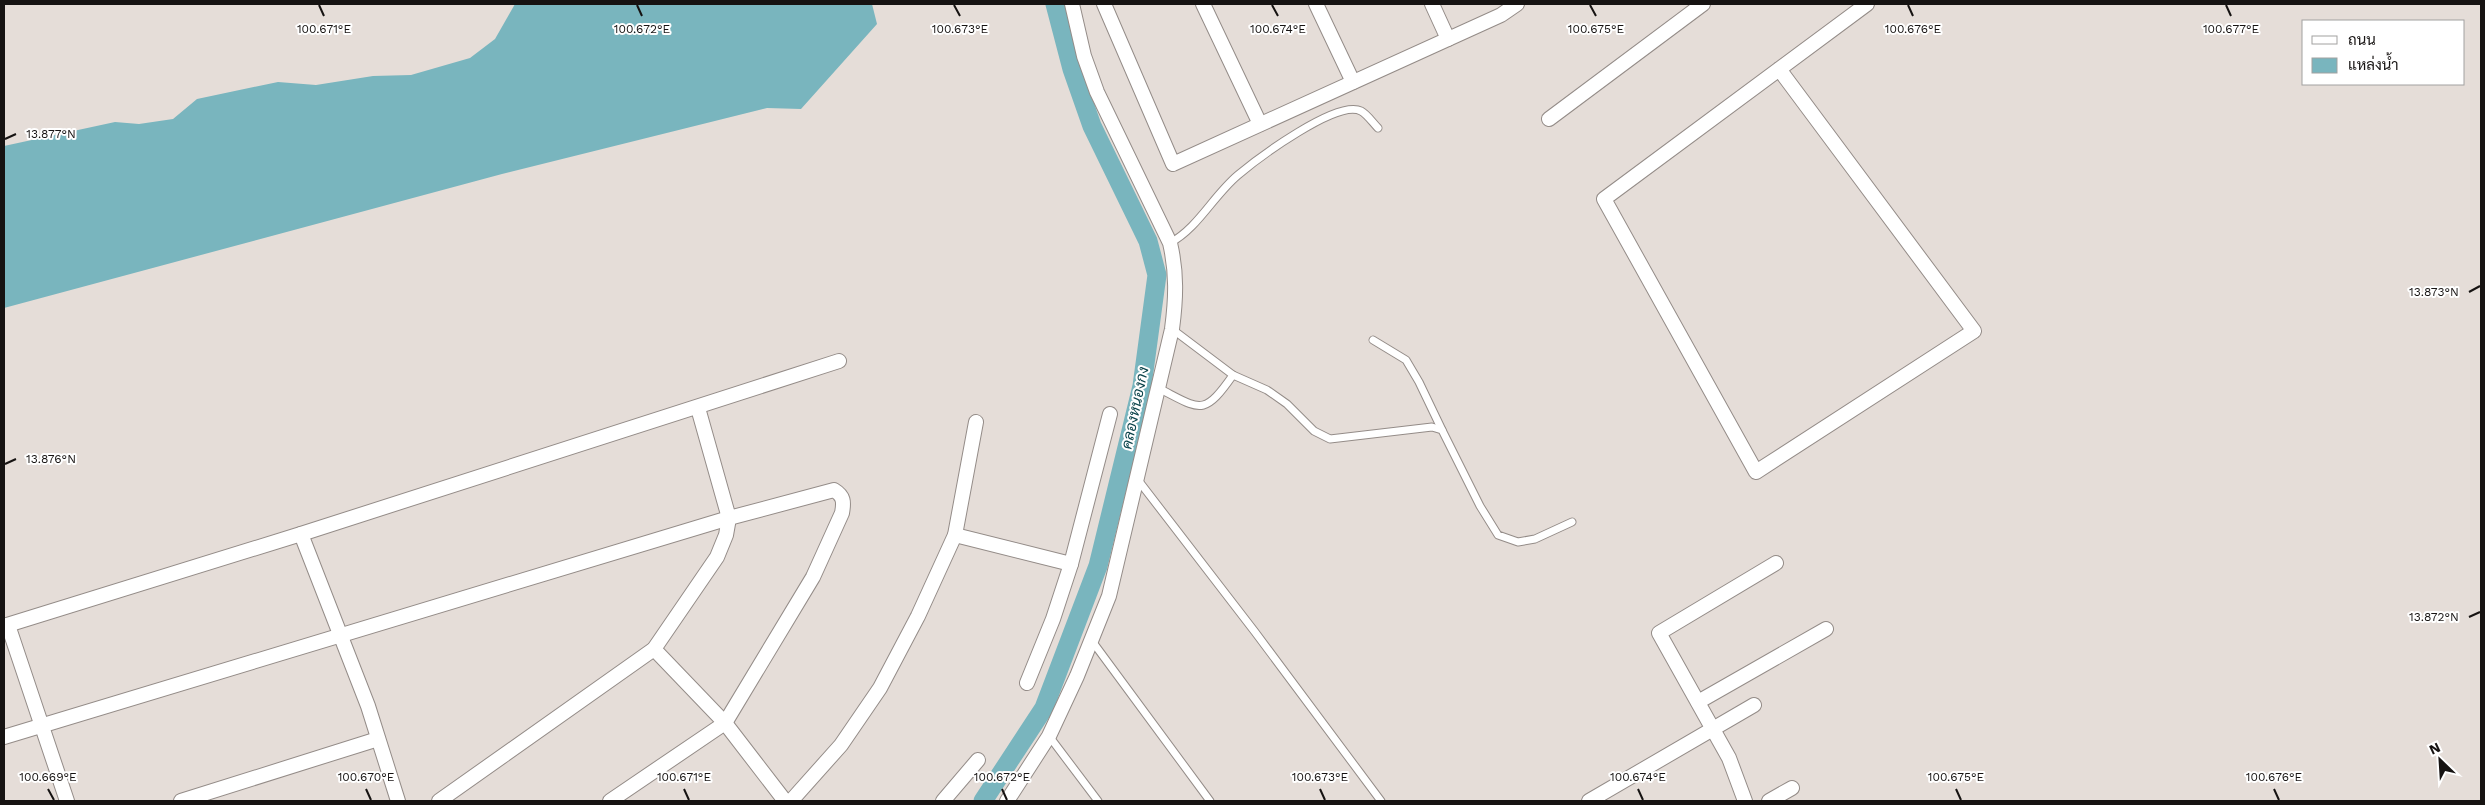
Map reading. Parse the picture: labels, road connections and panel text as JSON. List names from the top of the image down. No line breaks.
{"water":["คลองหนองกง"],"legend":["ถนน","แหล่งน้ำ"],"north":"top left","coordinates":["100.671°E","100.672°E","100.673°E","100.674°E","100.676°E","100.675°E","100.677°E","13.877°N","13.873°N","13.876°N","13.872°N","100.669°E","100.670°E"]}
